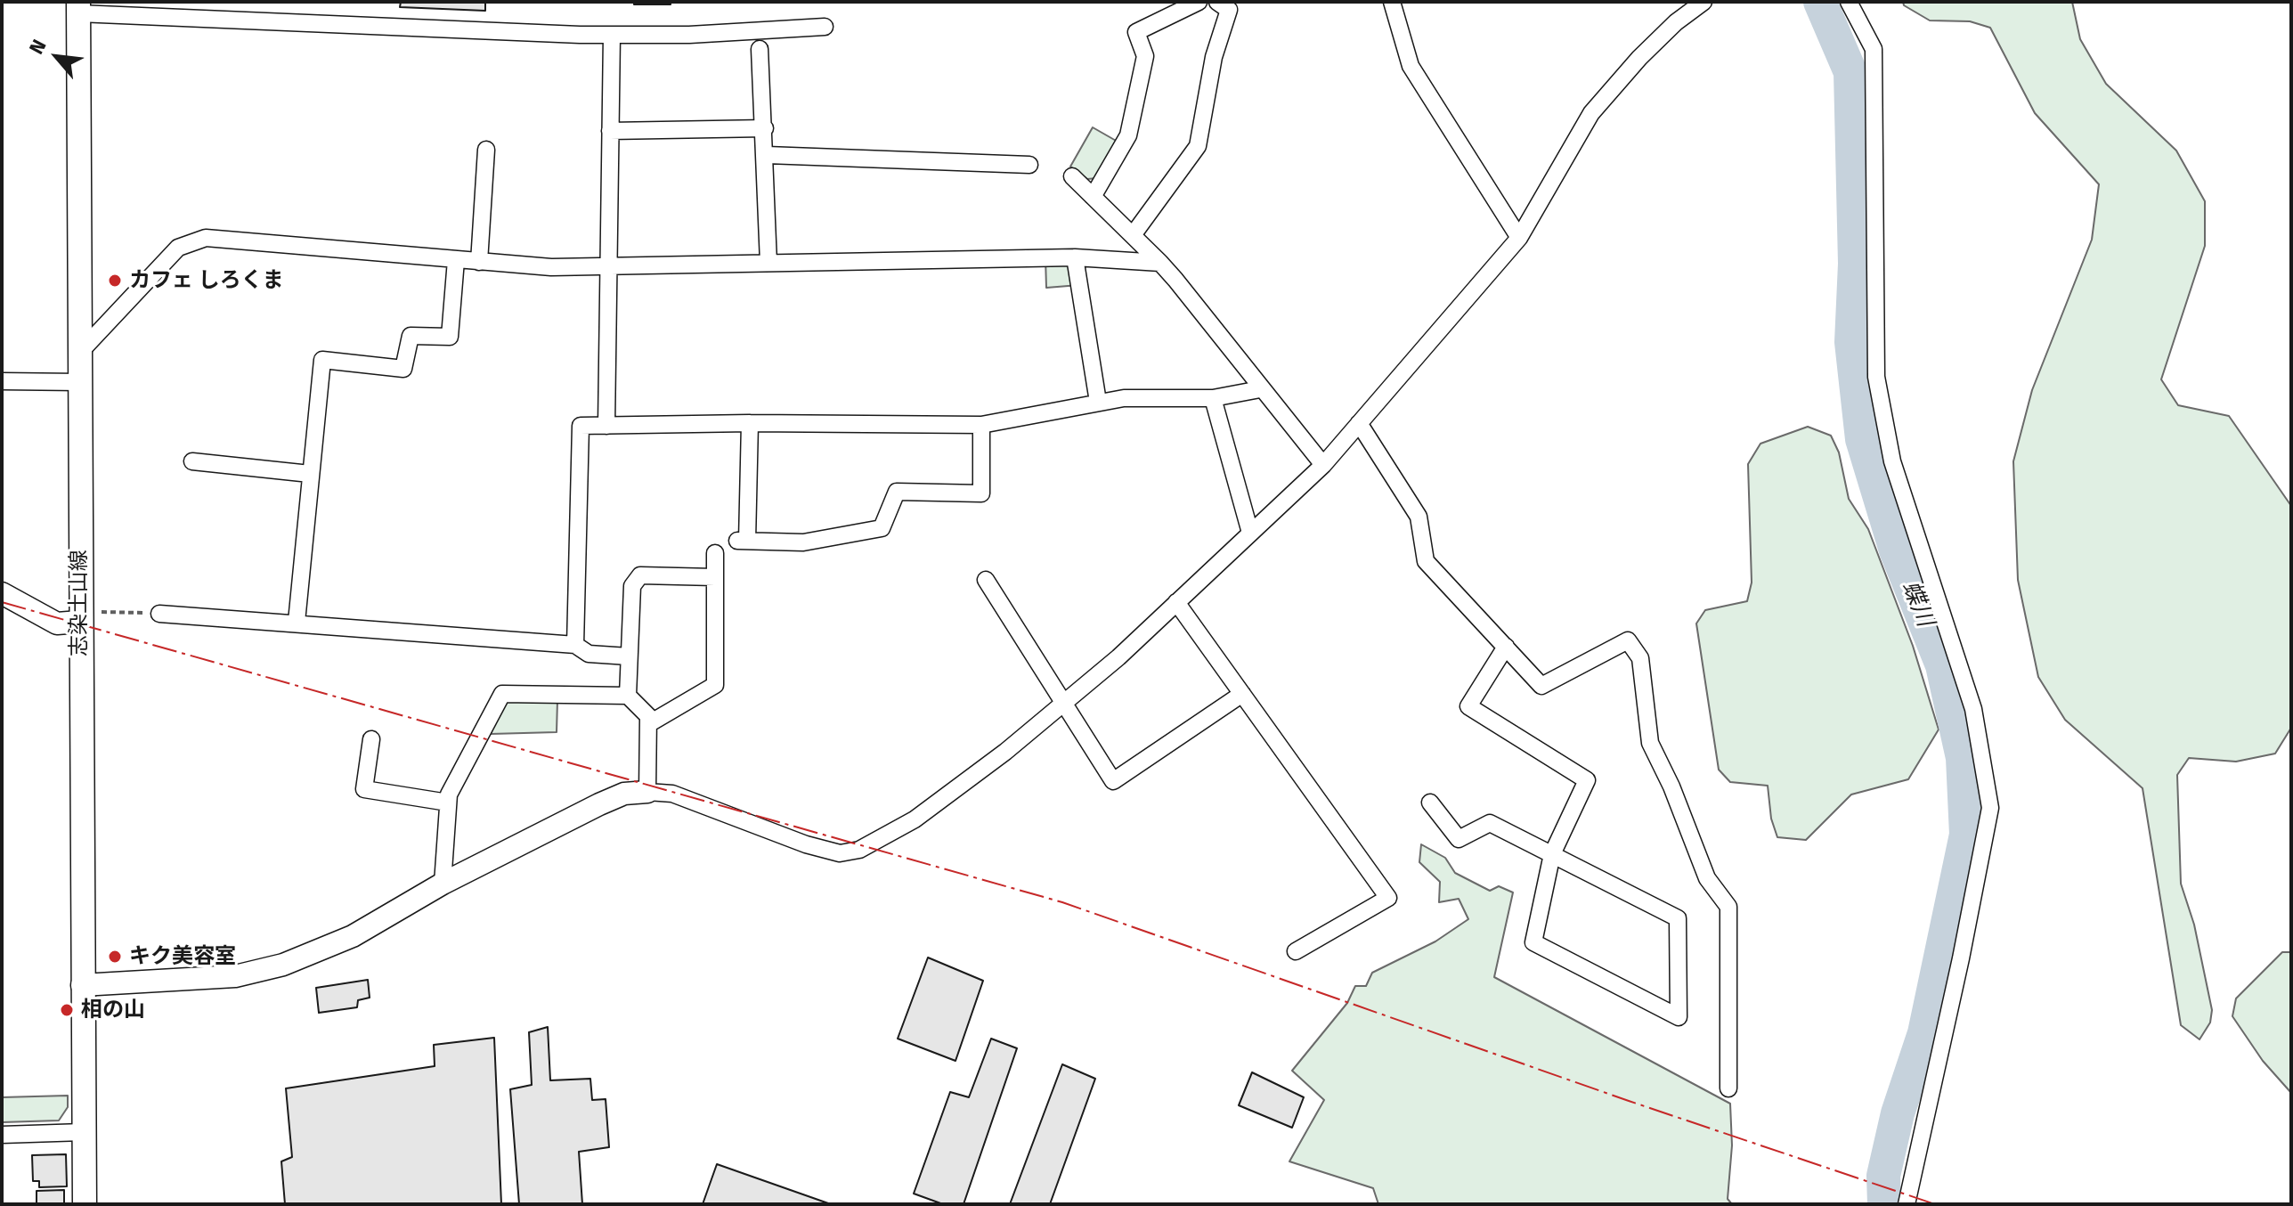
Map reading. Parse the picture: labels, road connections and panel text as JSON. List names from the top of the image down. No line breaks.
{"streets":{"main road":["志染土山線"]},"water":["蝶川"],"places":["カフェ しろくま","キク美容室","相の山"],"north":"top left"}
